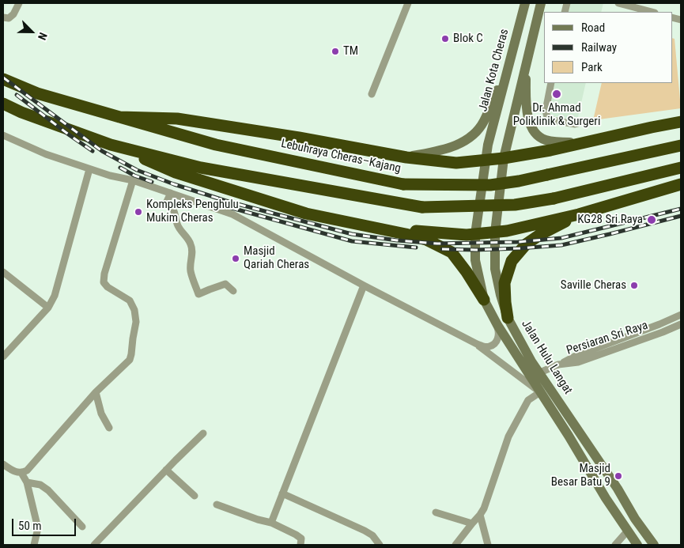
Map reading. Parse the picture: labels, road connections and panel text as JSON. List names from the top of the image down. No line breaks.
{"streets":{"highway":["Lebuhraya Cheras–Kajang"],"main road":["Jalan Kota Cheras","Jalan Hulu Langat"],"street":["Persiaran Sri Raya"]},"crossings":[["Jalan Kota Cheras","Jalan Hulu Langat"],["Persiaran Sri Raya","Jalan Hulu Langat"]],"places":["Blok C","TM","Dr. Ahmad Poliklinik & Surgeri","Kompleks Penghulu Mukim Cheras","KG28 Sri Raya","Masjid Qariah Cheras","Saville Cheras","Masjid Besar Batu 9"],"legend":["Road","Railway","Park"],"scale_bar":"50 m","north":"bottom right"}
